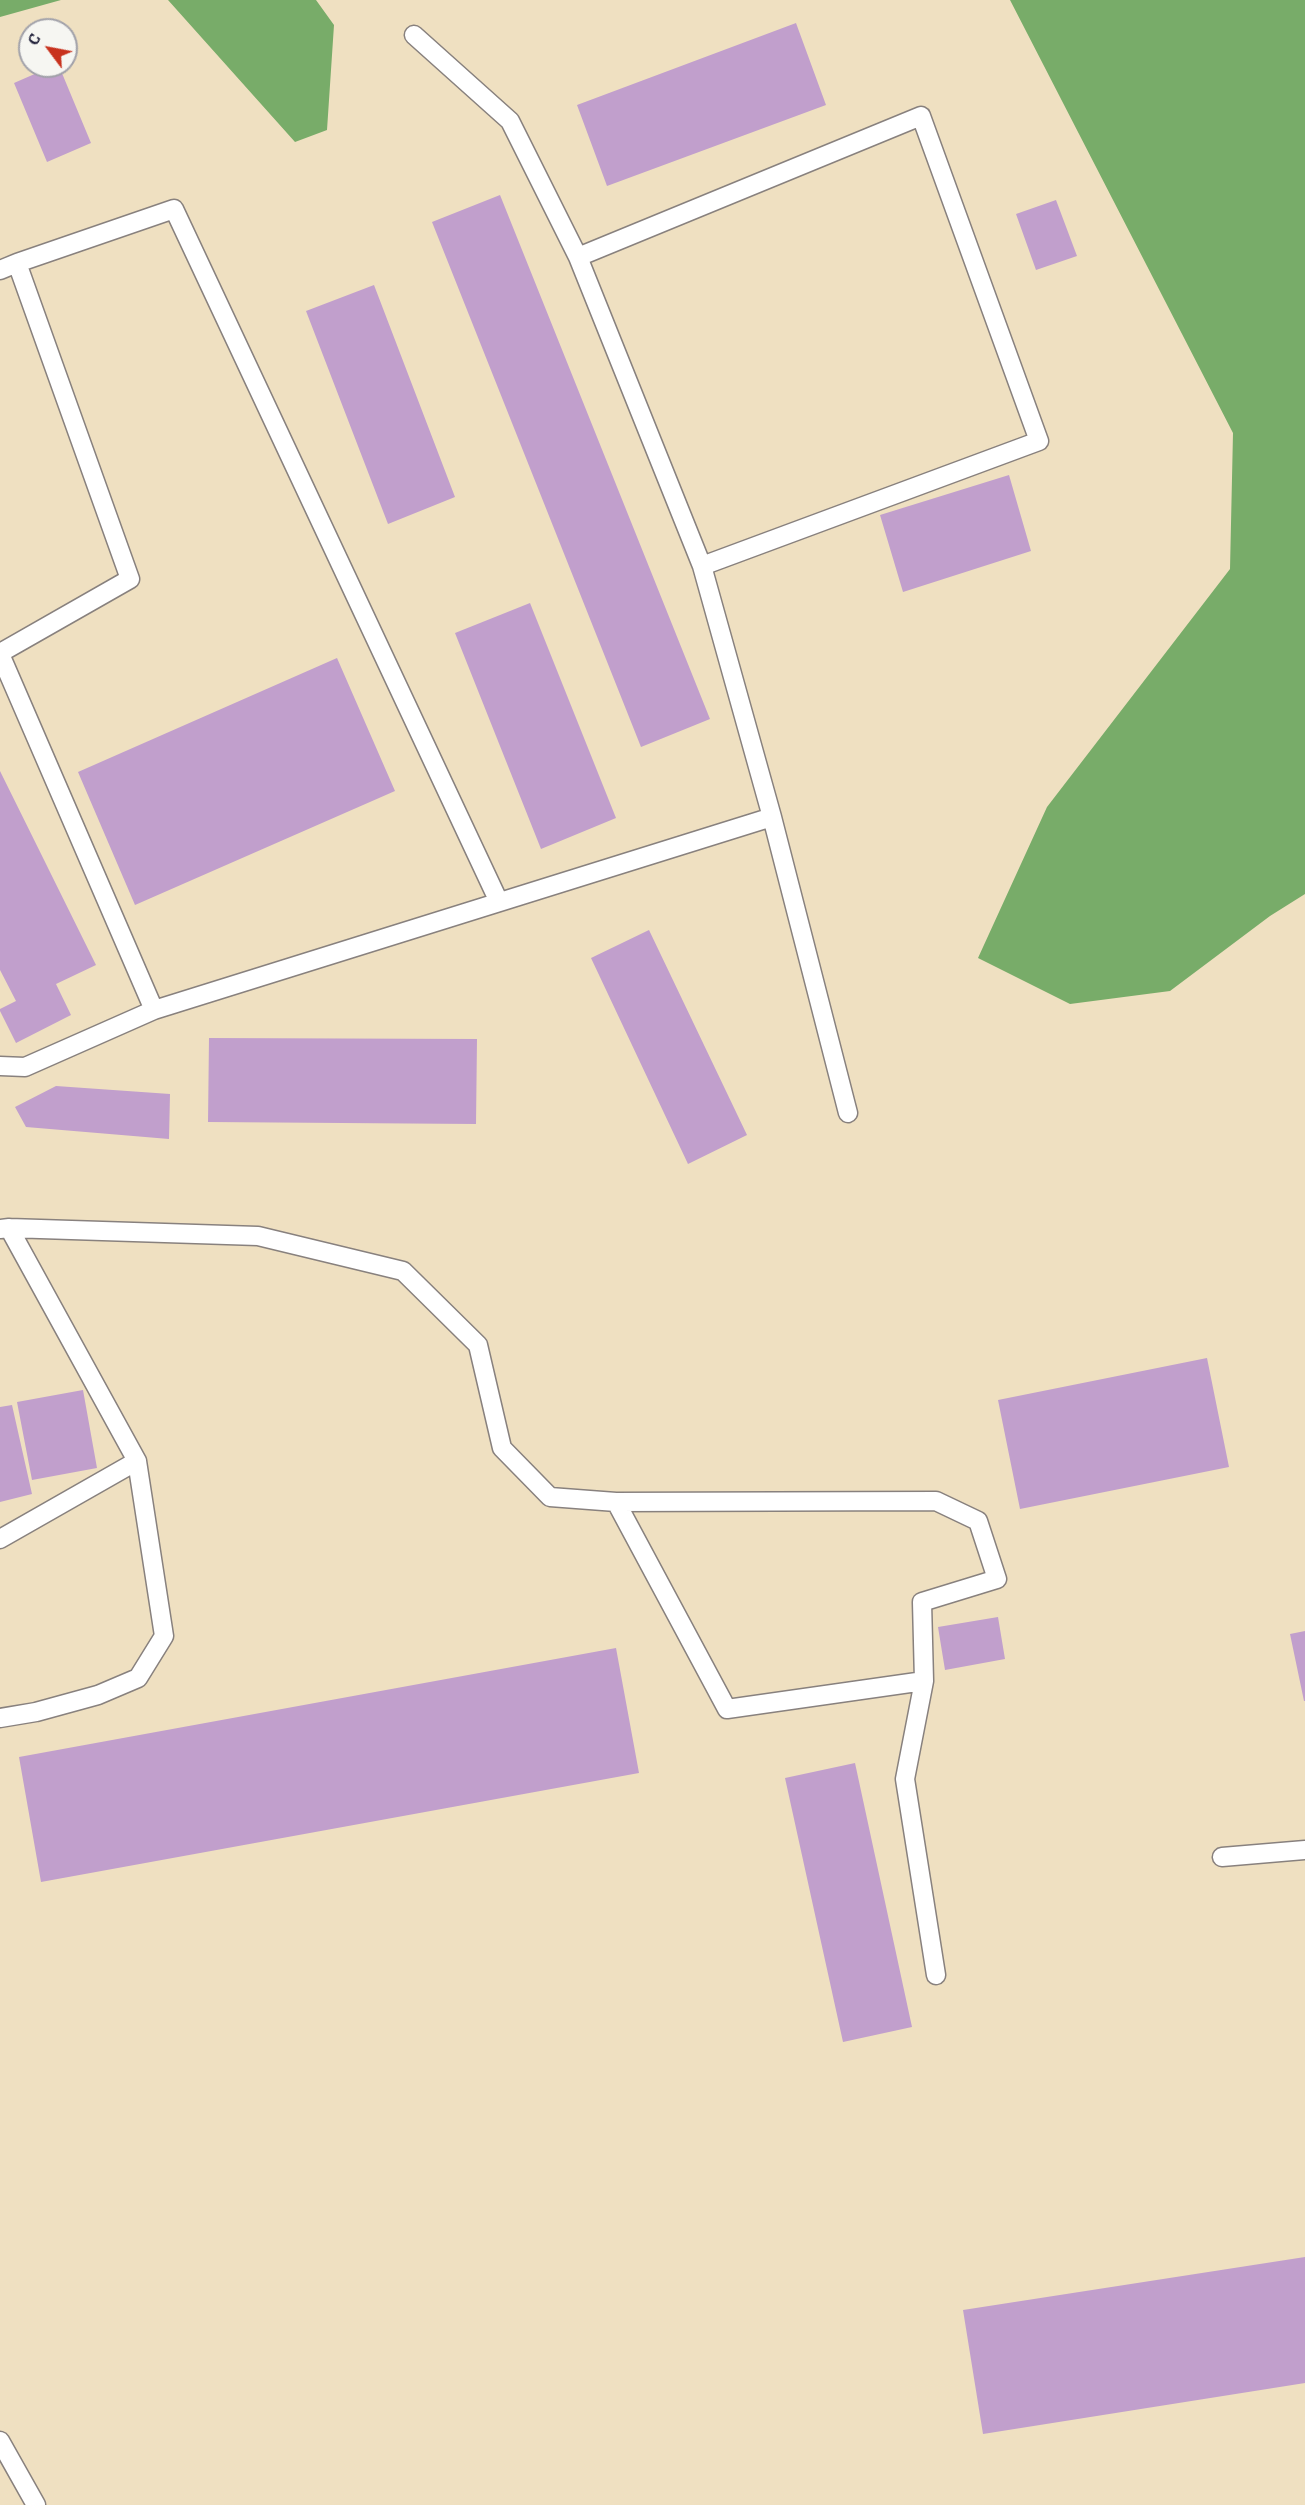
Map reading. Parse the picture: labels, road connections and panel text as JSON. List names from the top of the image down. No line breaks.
{"north":"top left"}
